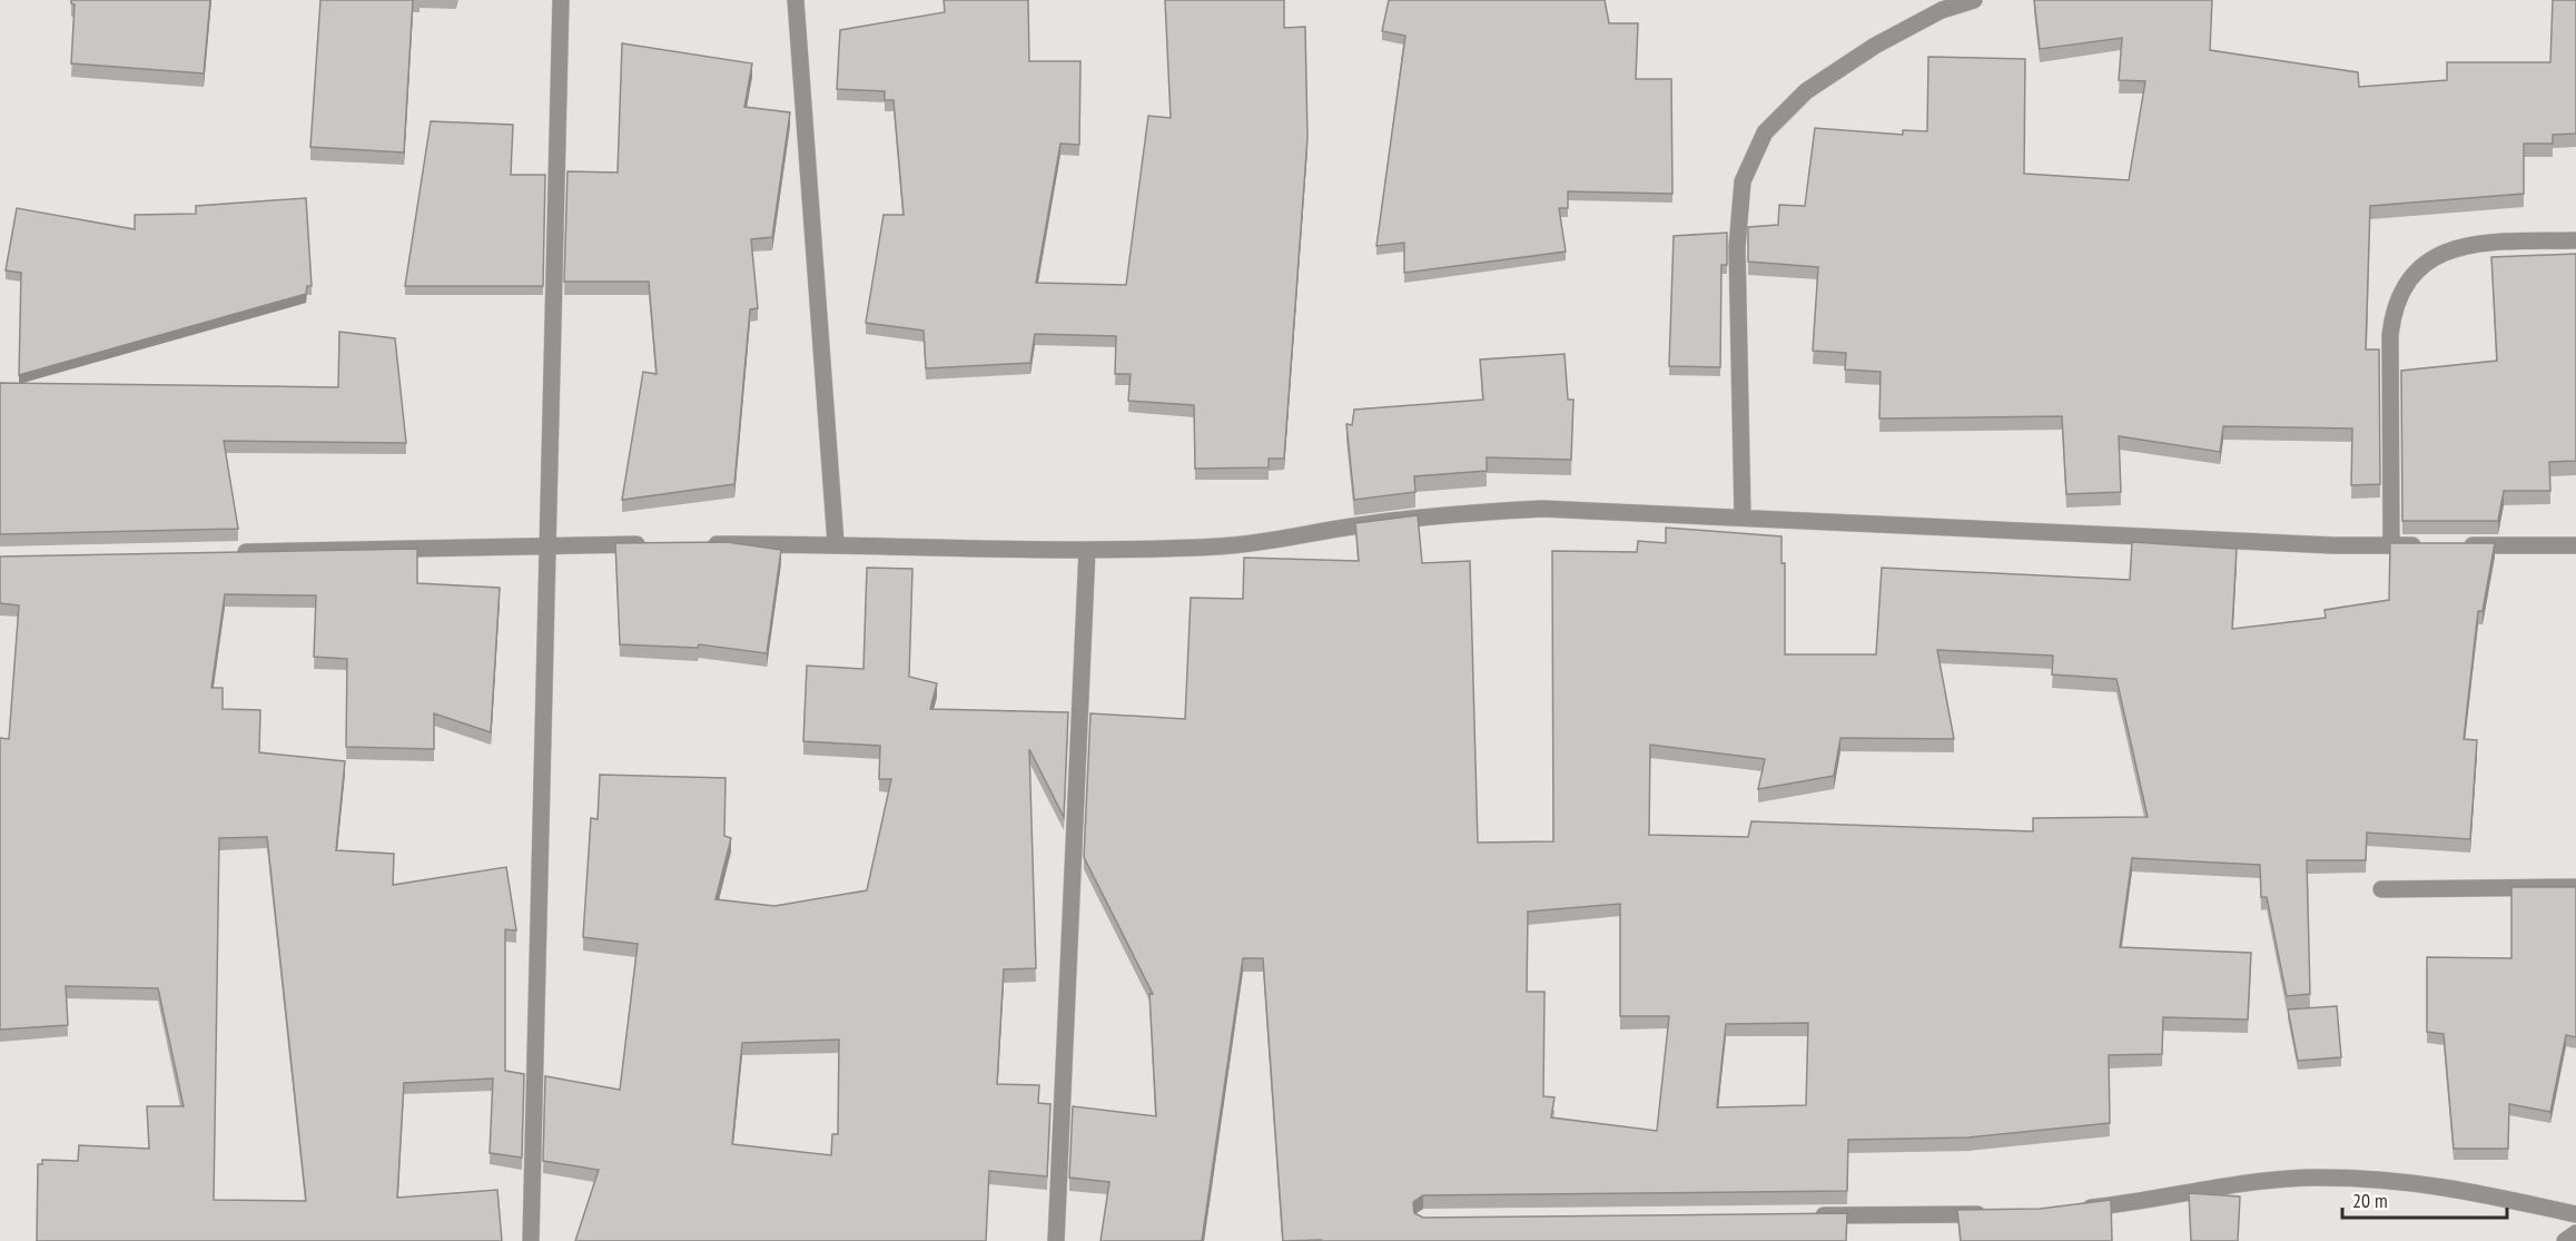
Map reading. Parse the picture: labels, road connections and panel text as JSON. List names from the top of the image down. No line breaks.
{"scale_bar":"20 m"}
